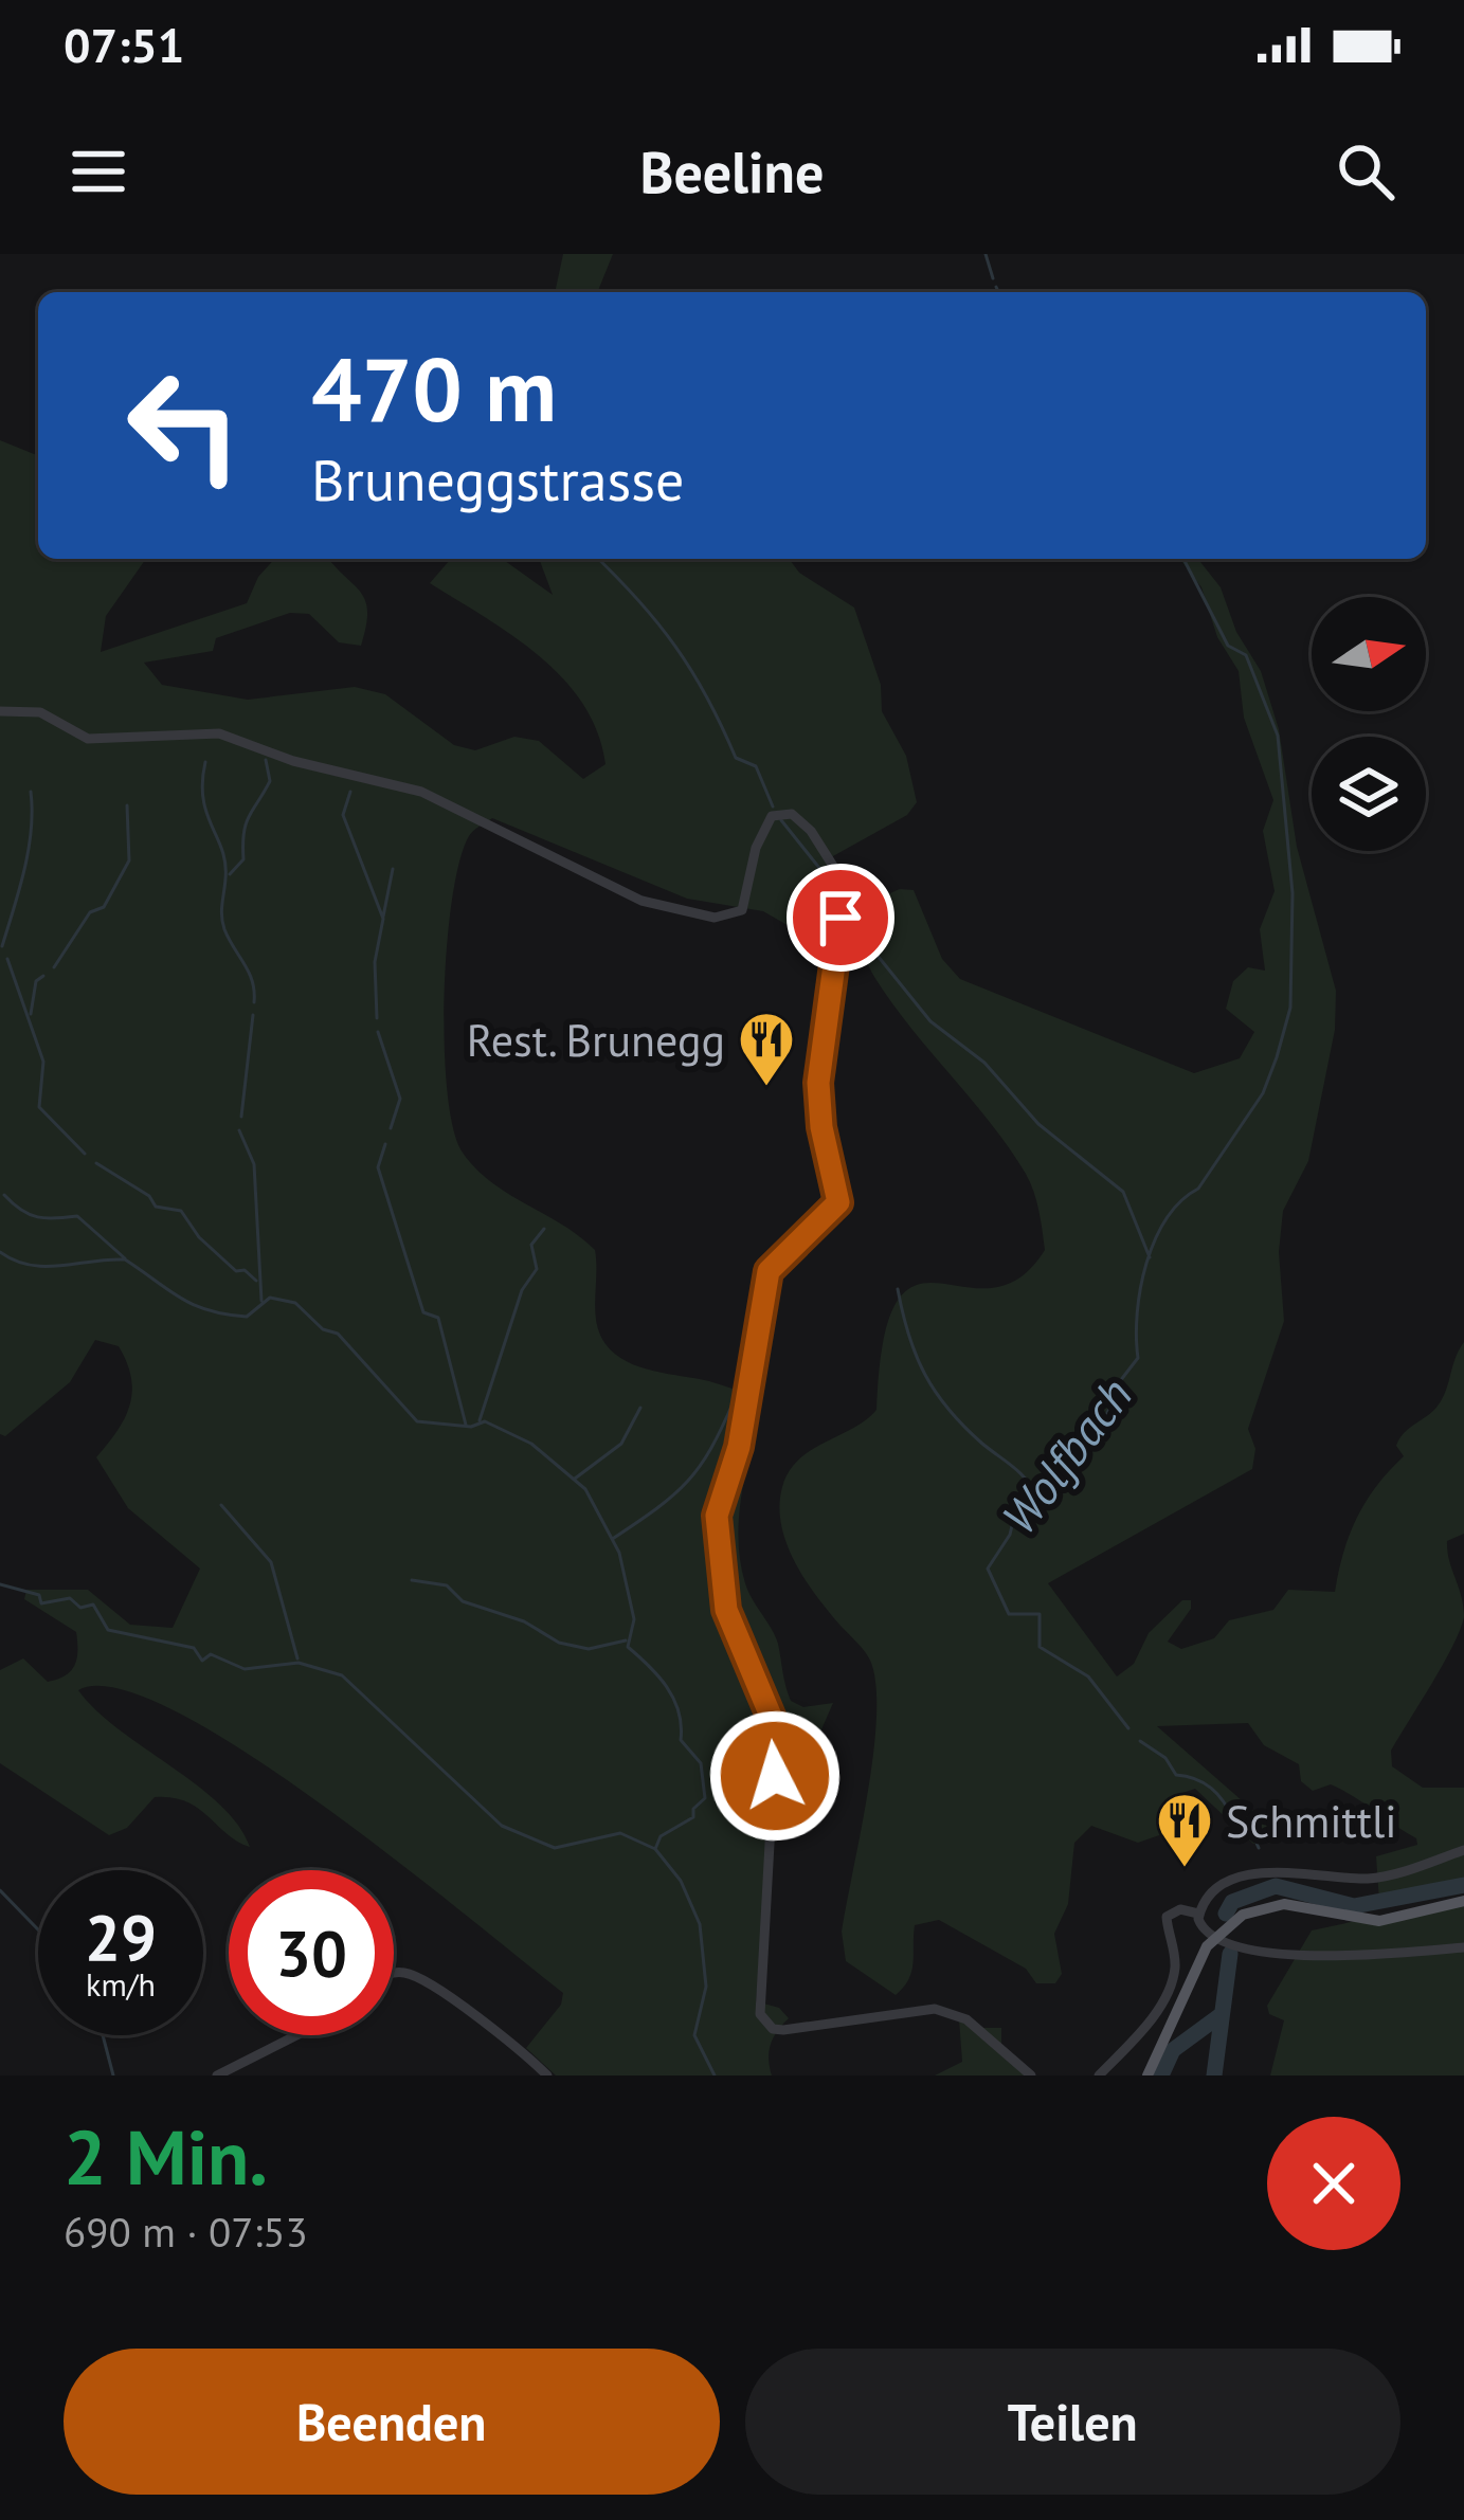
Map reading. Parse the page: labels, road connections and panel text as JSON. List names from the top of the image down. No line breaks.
{"water":["Wolfbach"],"places":{"restaurant":["Rest. Brunegg","Schmittli"]},"north":"right","page":{"status":"07:51","header":"Beeline","turn":["470 m","Bruneggstrasse"],"speed":"29 km/h","limit":"30","heading":["2 Min.","690 m · 07:53"],"buttons":["Beenden","Teilen"]}}
